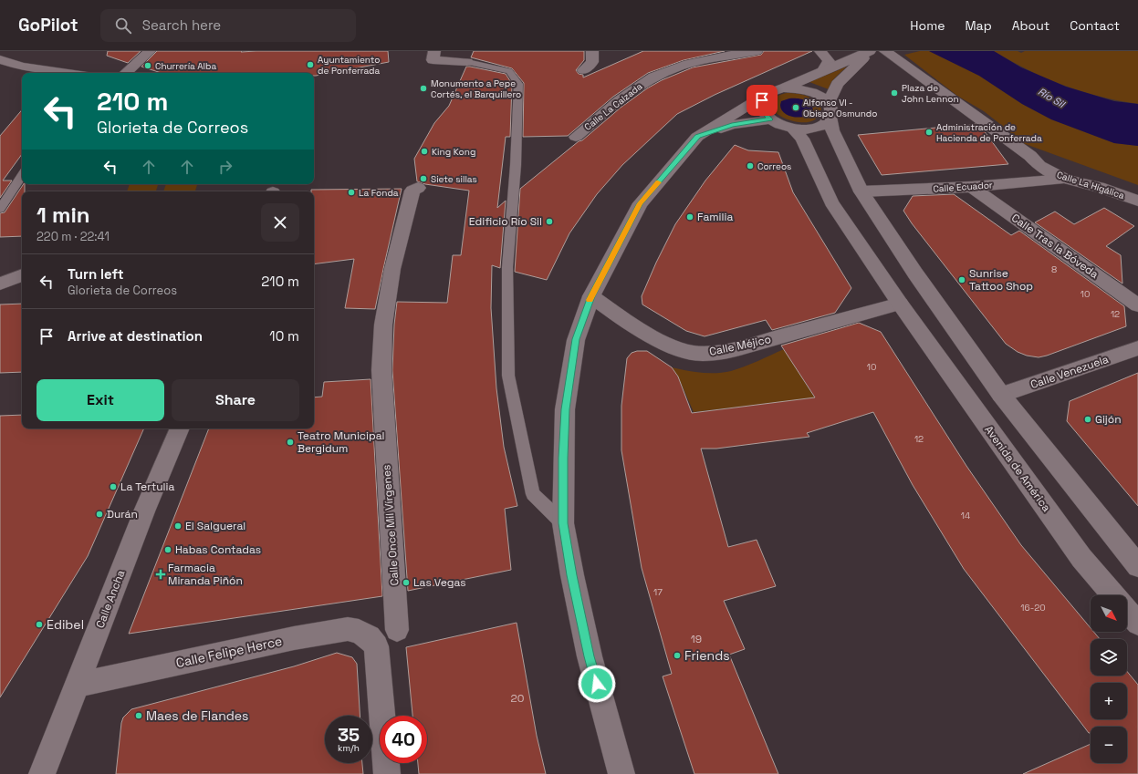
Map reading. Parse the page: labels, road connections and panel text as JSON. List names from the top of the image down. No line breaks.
{"streets":{"street":["Calle La Calzada","Calle La Higálica","Calle Ecuador","Calle Tras la Bóveda","Calle Méjico","Calle Venezuela","Avenida de América","Calle Once Mil Vírgenes","Calle Ancha","Calle Felipe Herce"]},"crossings":[["Calle La Higálica","Calle Ecuador"],["Calle Ecuador","Calle Tras la Bóveda"],["Calle Méjico","Avenida de América"],["Calle Ancha","Calle Felipe Herce"]],"water":["Río Sil"],"places":{"other":["Ayuntamiento de Ponferrada","Churrería Alba","Monumento a Pepe Cortés, el Barquillero","Plaza de John Lennon","Alfonso VI - Obispo Osmundo","Administración de Hacienda de Ponferrada","King Kong","Correos","Siete sillas","La Fonda","Familia","Edificio Río Sil","Sunrise Tattoo Shop","Gijón","Teatro Municipal Bergidum","La Tertulia","Durán","El Salgueral","Habas Contadas","Las Vegas","Edibel","Friends","Maes de Flandes"],"health":["Farmacia Miranda Piñón"]},"house_numbers":["8","10","12","10","12","14","17","16-20","19","20"],"north":"bottom right","page":{"header":"GoPilot","search":"Search here","nav":["Home","Map","About","Contact"],"turn":["210 m","Glorieta de Correos"],"heading":["1 min","220 m · 22:41"],"list":[{"name":"Turn left","note":"Glorieta de Correos","value":"210 m"},{"name":"Arrive at destination","value":"10 m"}],"buttons":["Exit","Share"],"map_buttons":["+","−"],"speed":"35 km/h","limit":"40"}}
